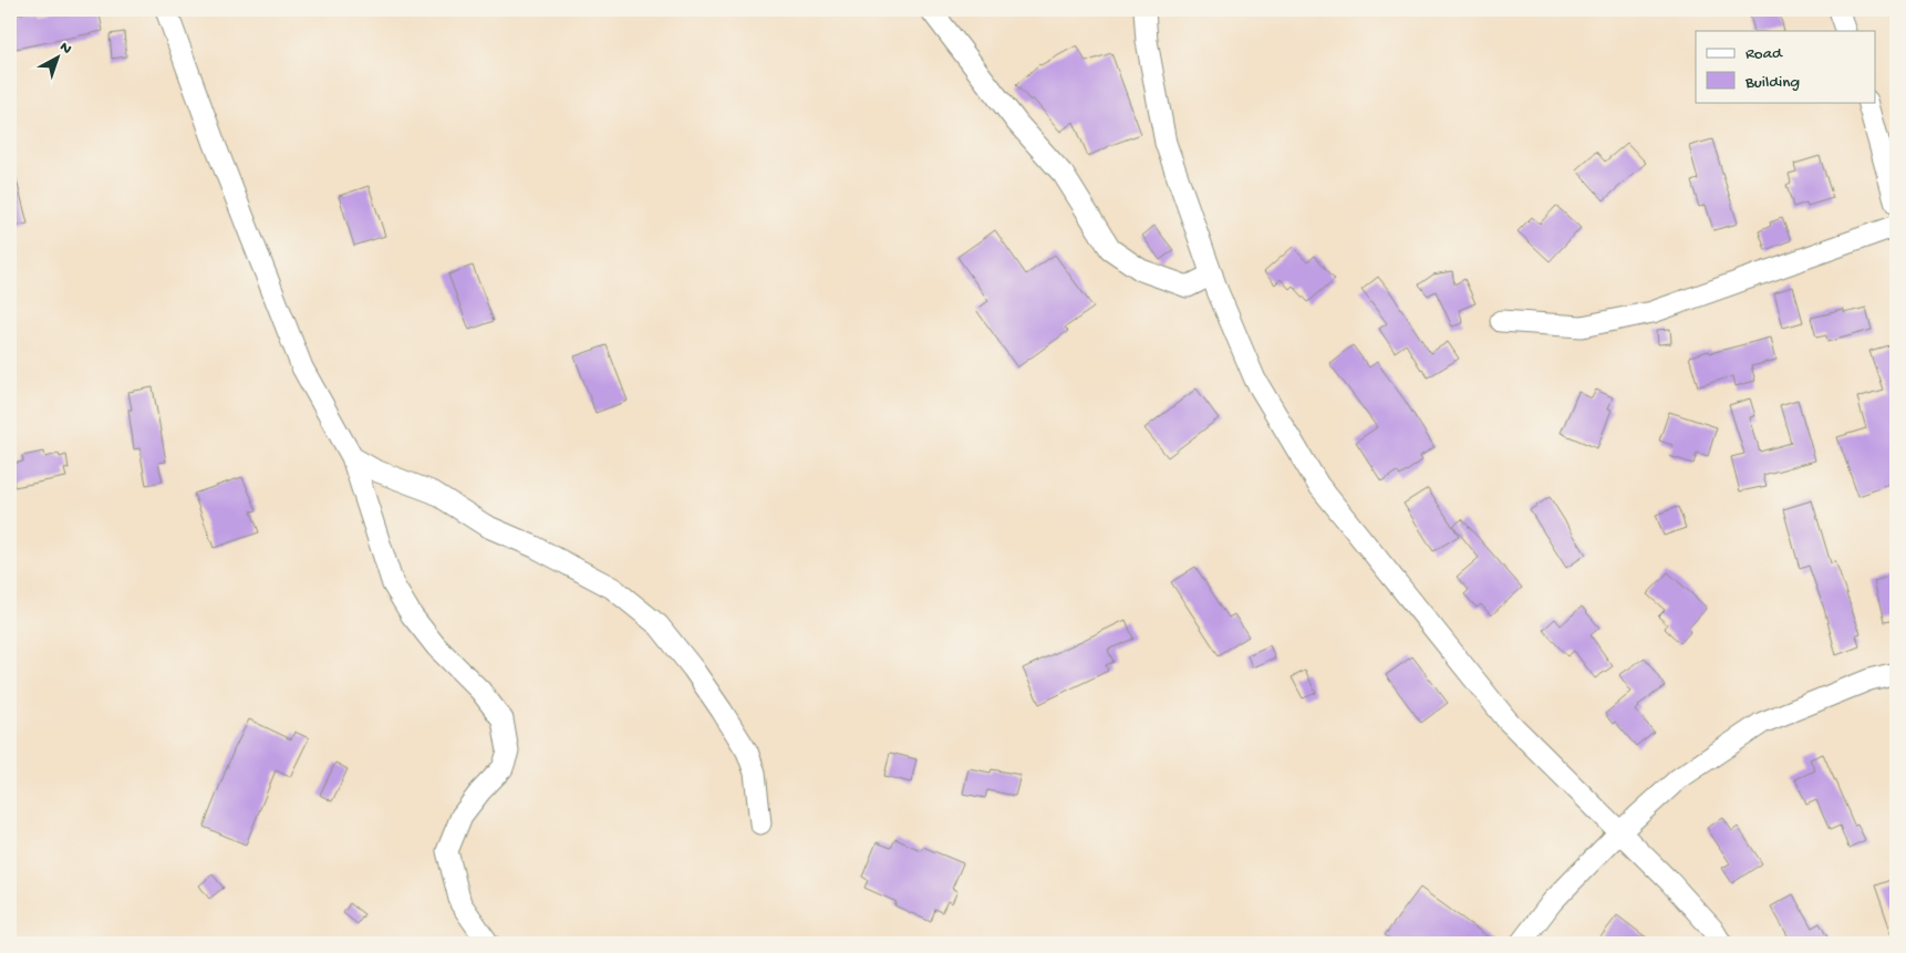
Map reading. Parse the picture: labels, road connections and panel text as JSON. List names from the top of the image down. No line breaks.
{"legend":["Road","Building"],"north":"top right"}
